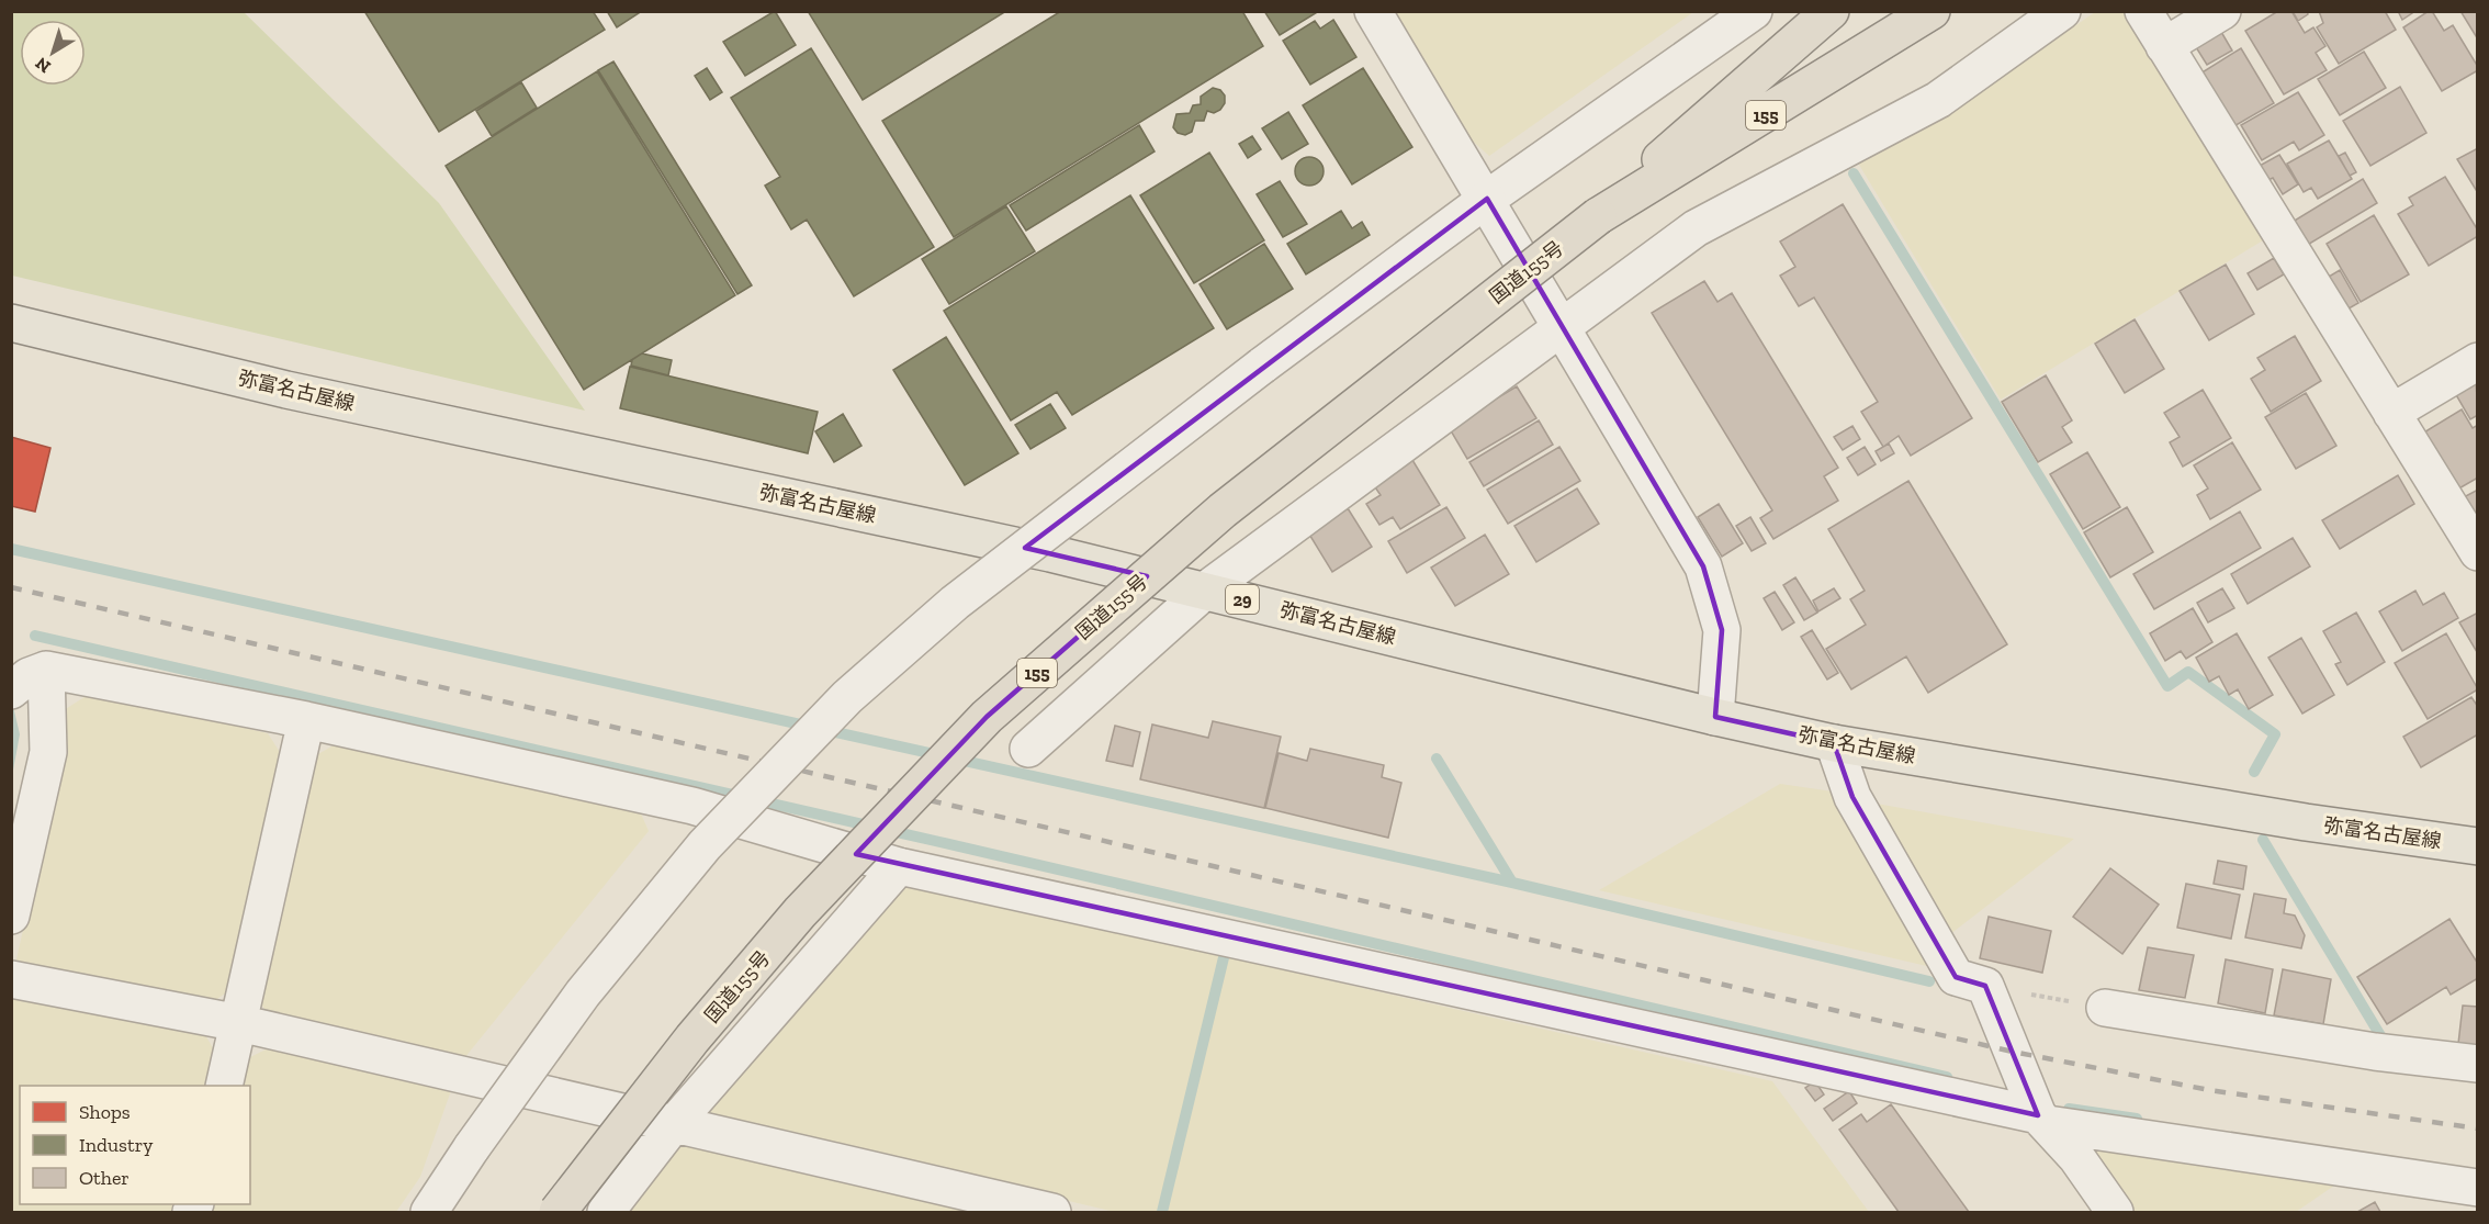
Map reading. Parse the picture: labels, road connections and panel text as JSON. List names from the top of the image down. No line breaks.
{"streets":{"highway":["155","国道155号"],"main road":["弥富名古屋線","29"]},"legend":["Shops","Industry","Other"],"north":"bottom left"}
